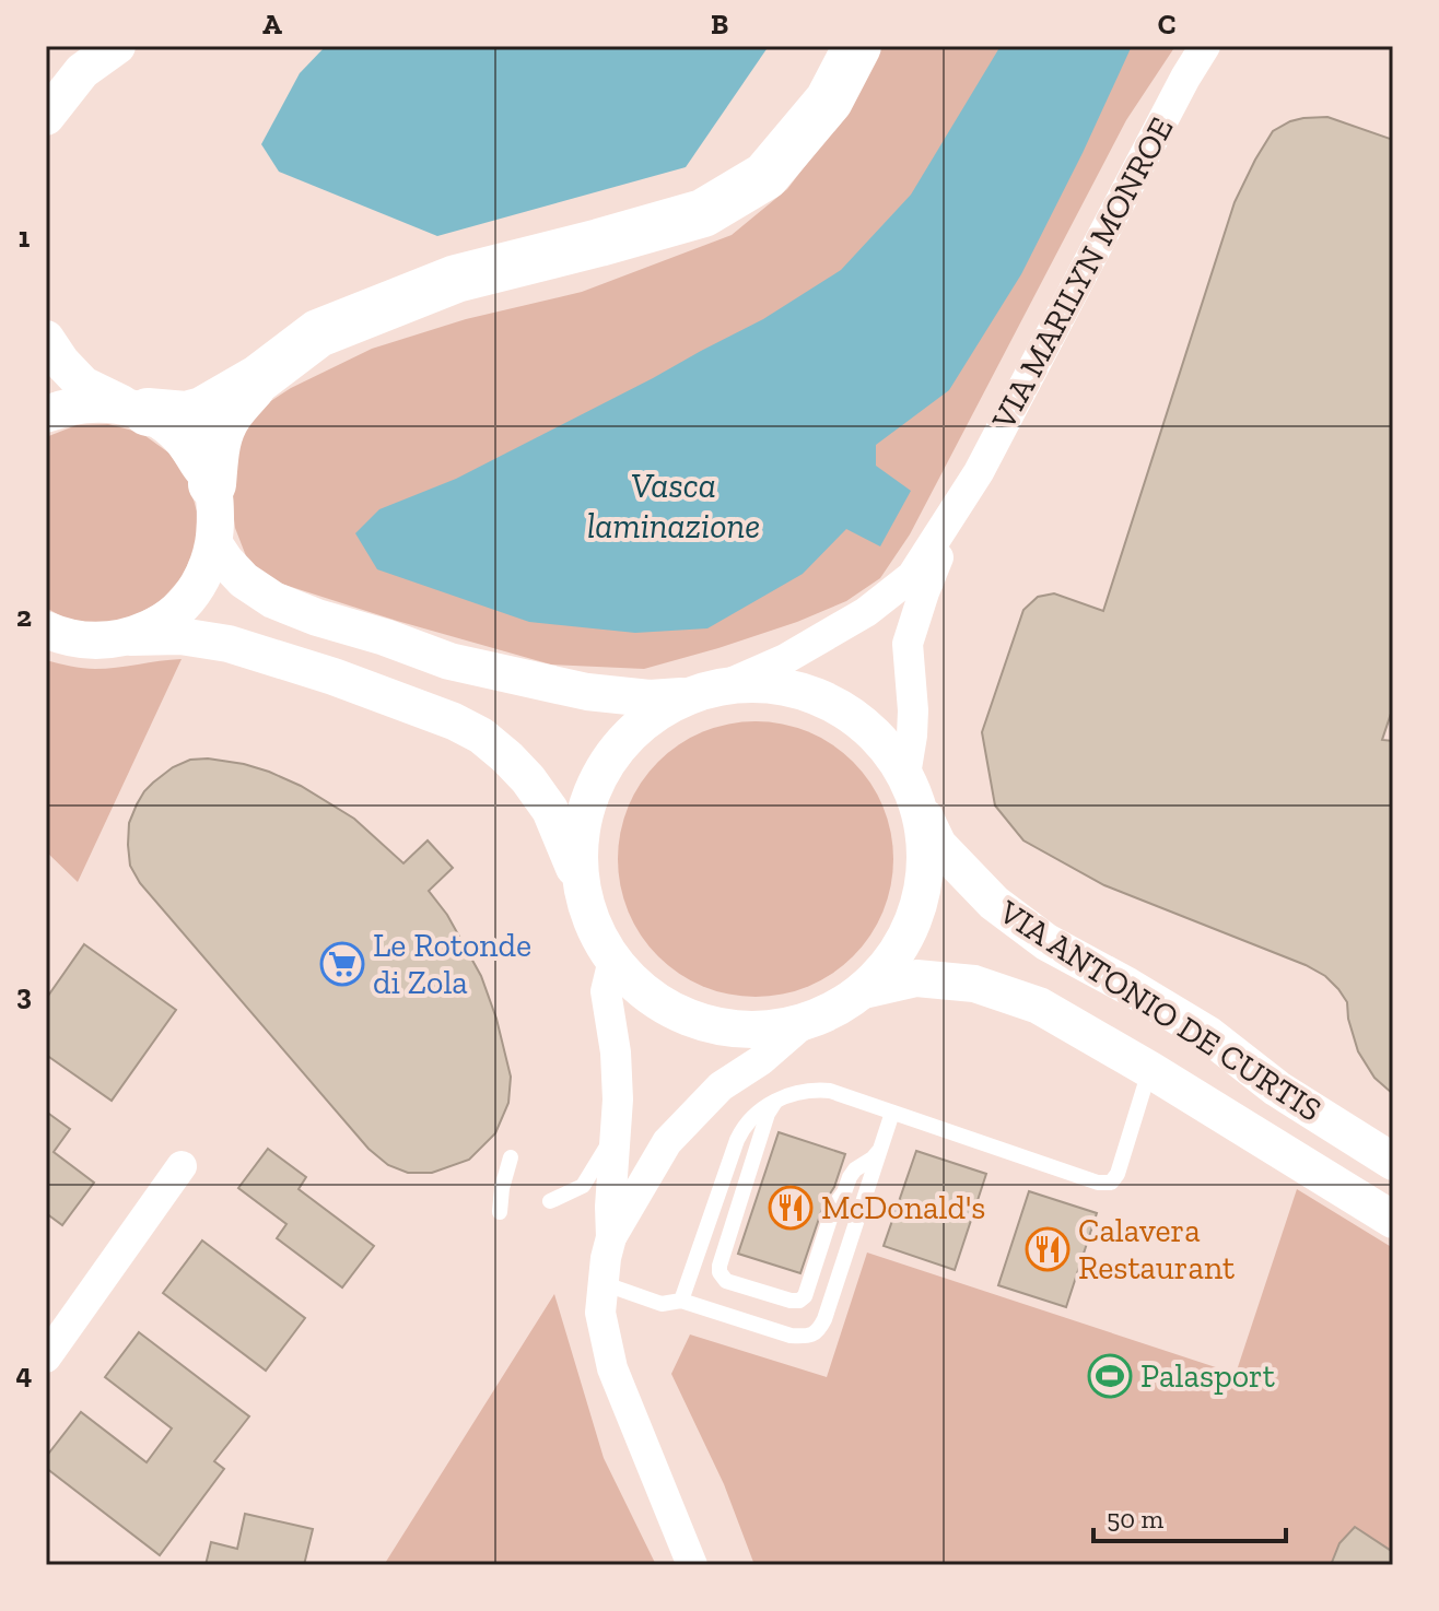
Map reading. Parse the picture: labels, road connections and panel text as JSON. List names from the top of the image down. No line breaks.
{"streets":{"street":["VIA MARILYN MONROE","VIA ANTONIO DE CURTIS"]},"crossings":[["VIA MARILYN MONROE","VIA ANTONIO DE CURTIS"]],"water":["Vasca laminazione"],"places":{"supermarket":["Le Rotonde di Zola"],"restaurant":["McDonald's","Calavera Restaurant"],"sports":["Palasport"]},"scale_bar":"50 m","grid":{"columns":["A","B","C"],"rows":["1","2","3","4"]}}
